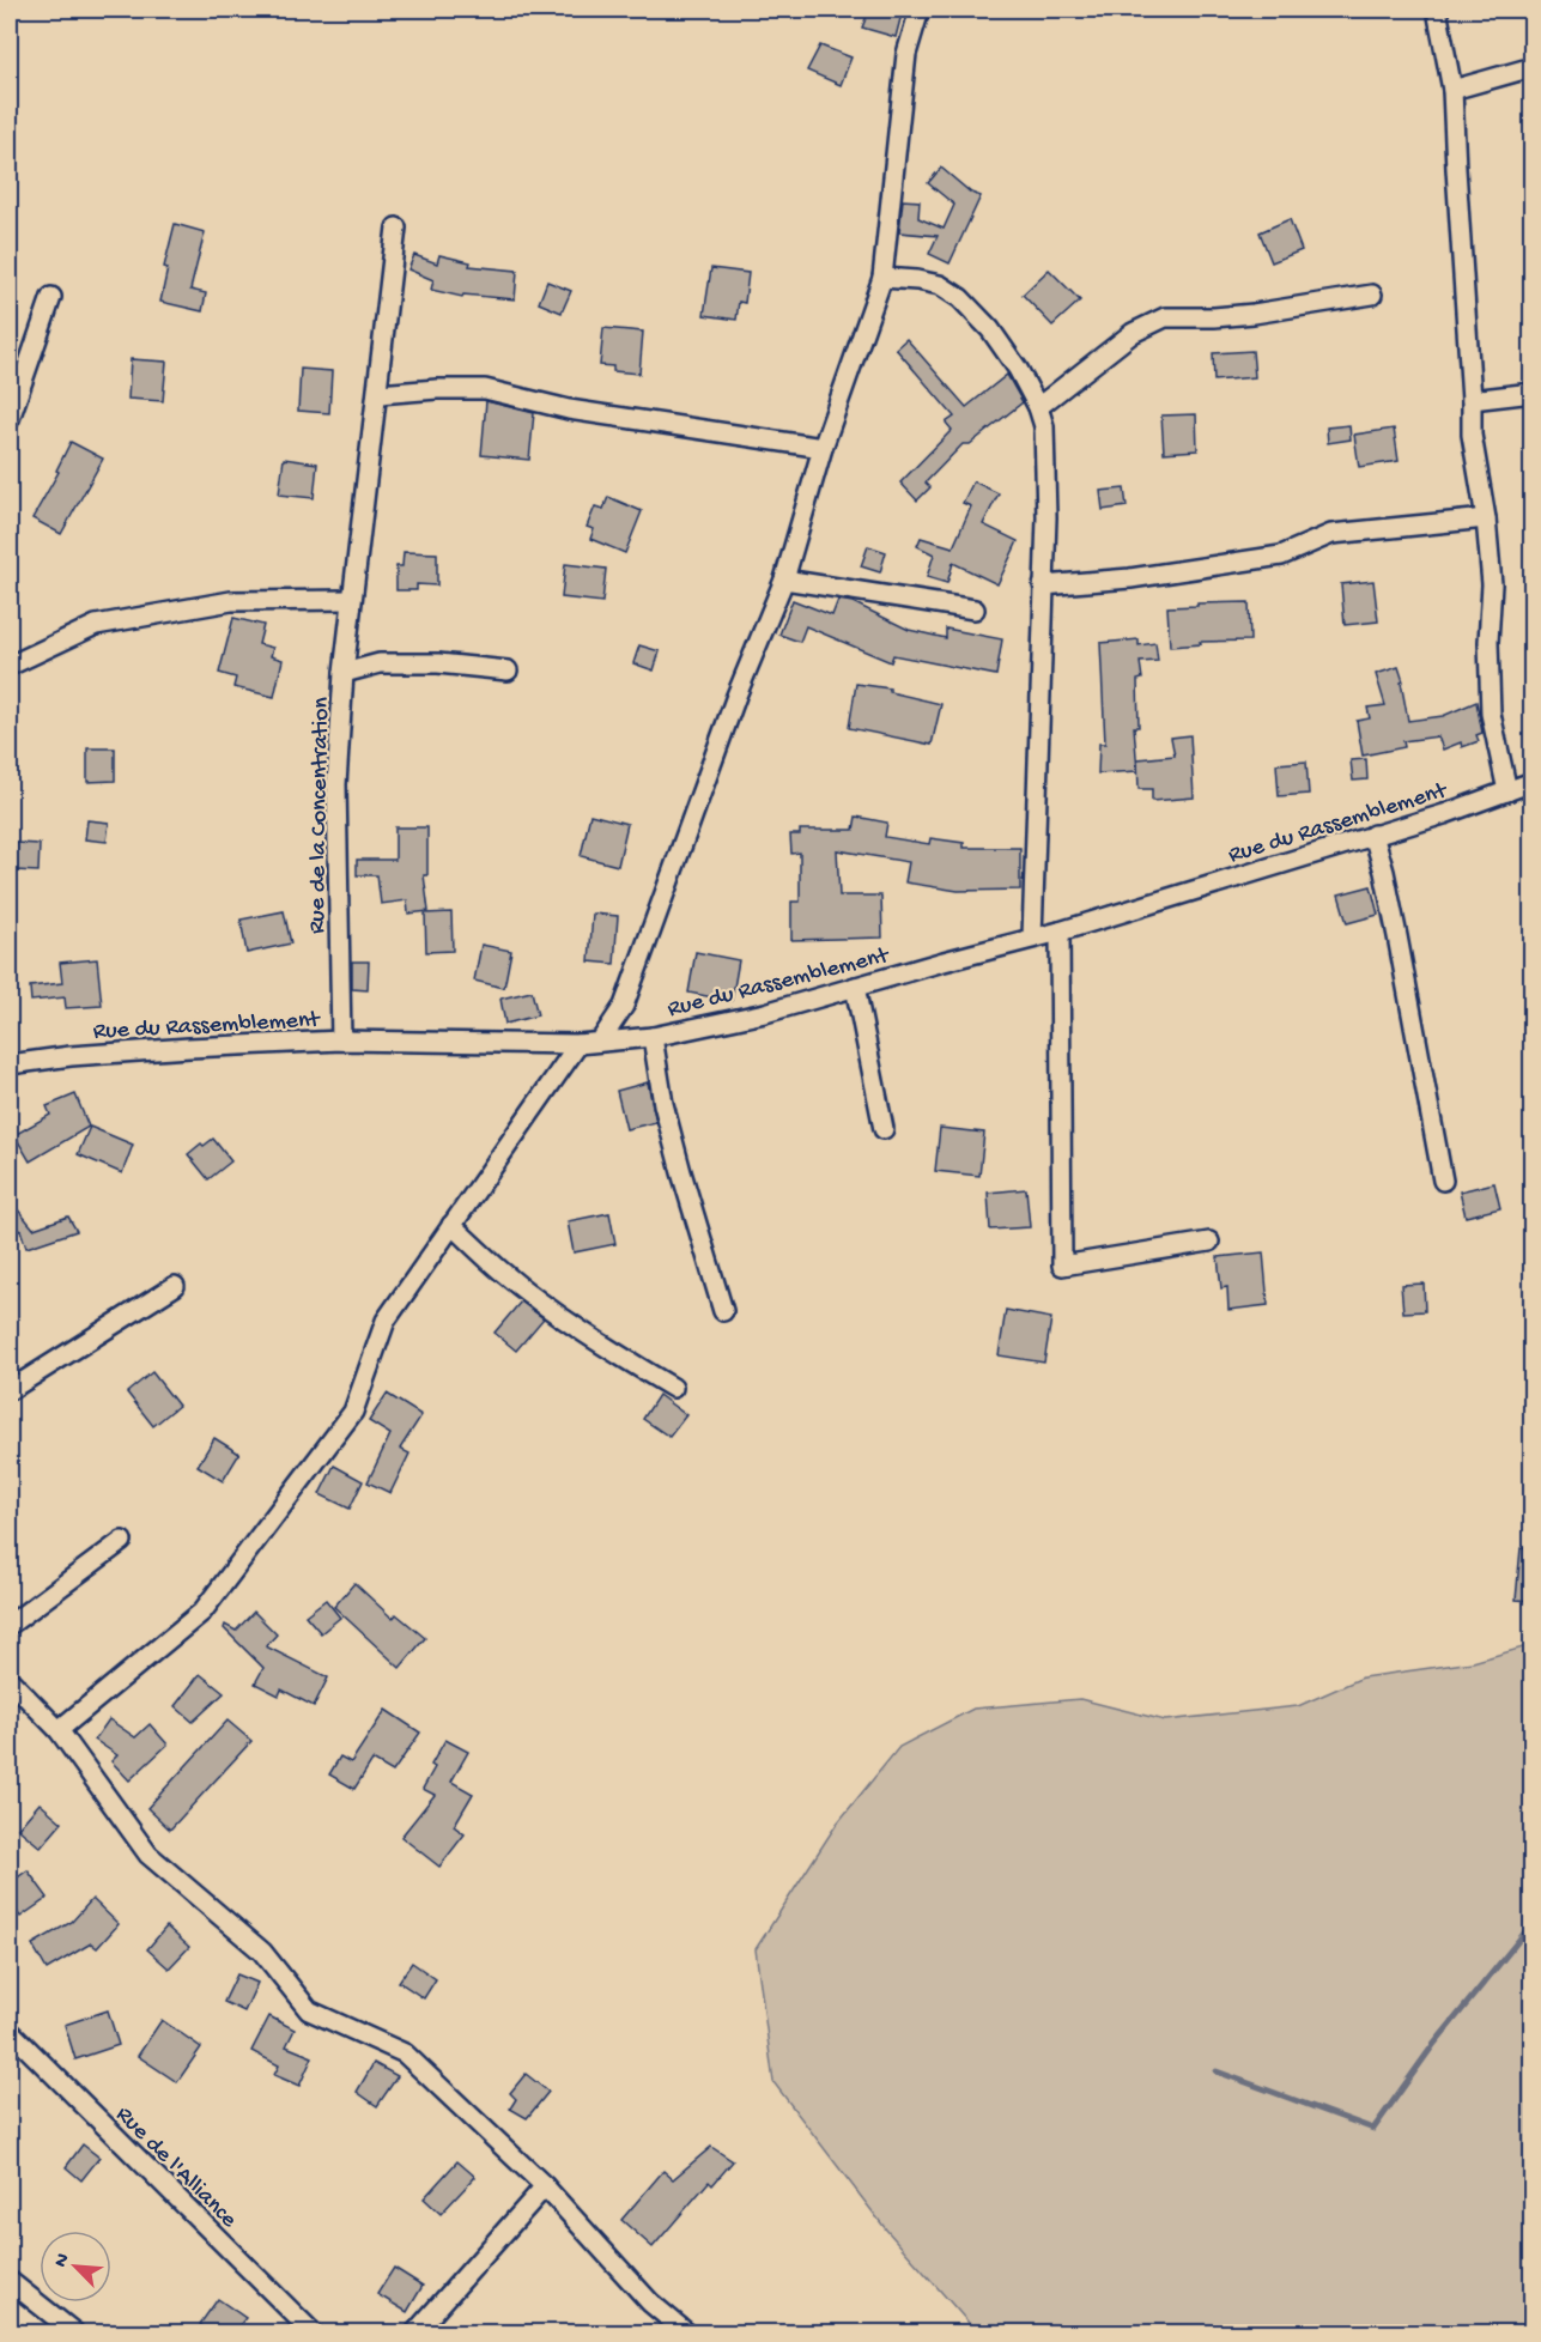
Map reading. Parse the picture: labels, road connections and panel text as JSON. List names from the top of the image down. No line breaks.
{"streets":{"street":["Rue de la Concentration","Rue du Rassemblement","Rue de l'Alliance"]},"crossings":[["Rue de la Concentration","Rue du Rassemblement"]],"north":"top left"}
